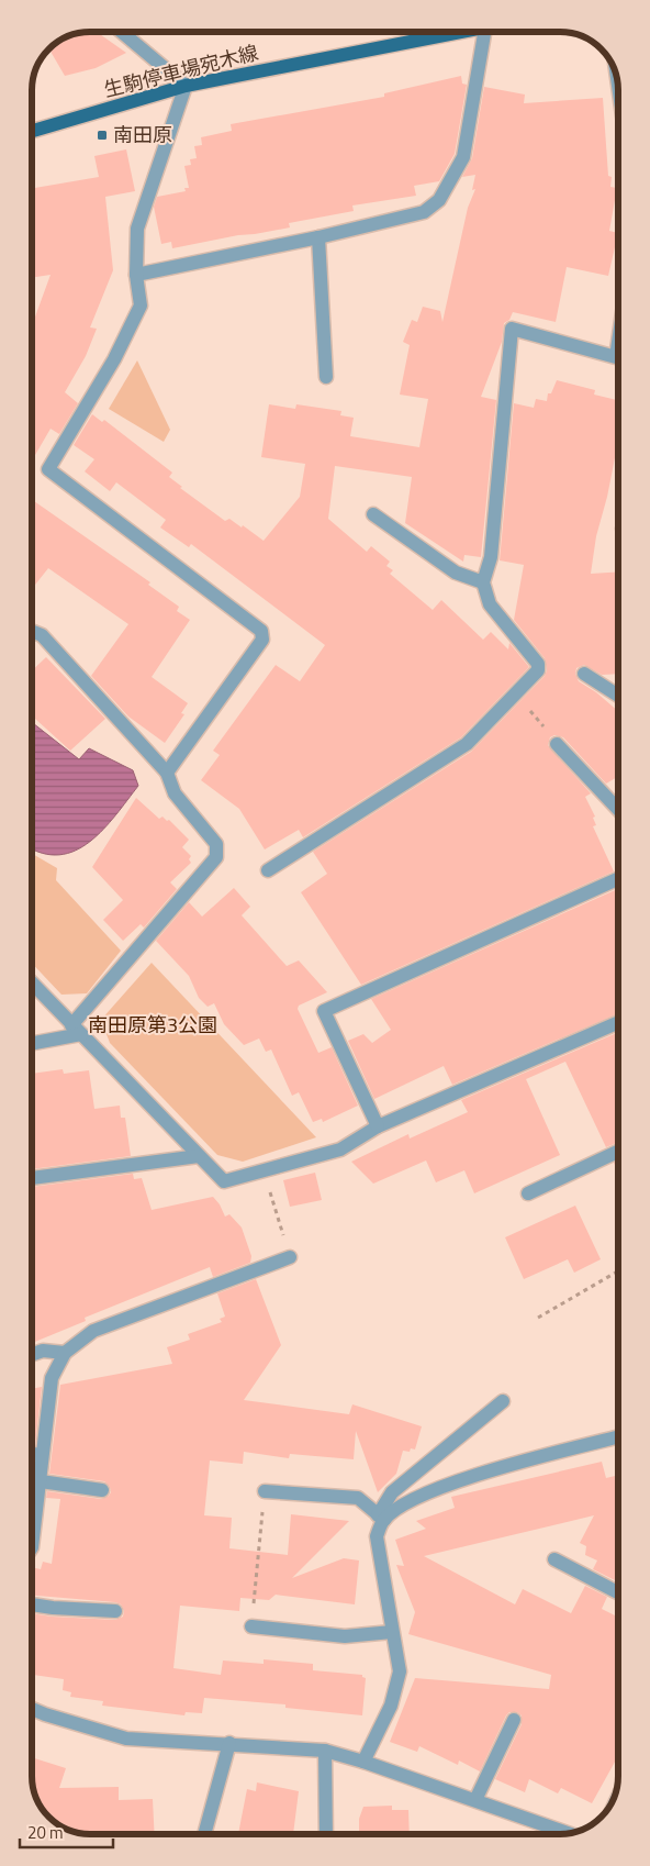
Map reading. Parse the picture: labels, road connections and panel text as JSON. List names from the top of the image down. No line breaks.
{"streets":{"main road":["生駒停車場宛木線"]},"parks":["南田原第3公園"],"places":{"transit":["南田原"]},"scale_bar":"20 m"}
